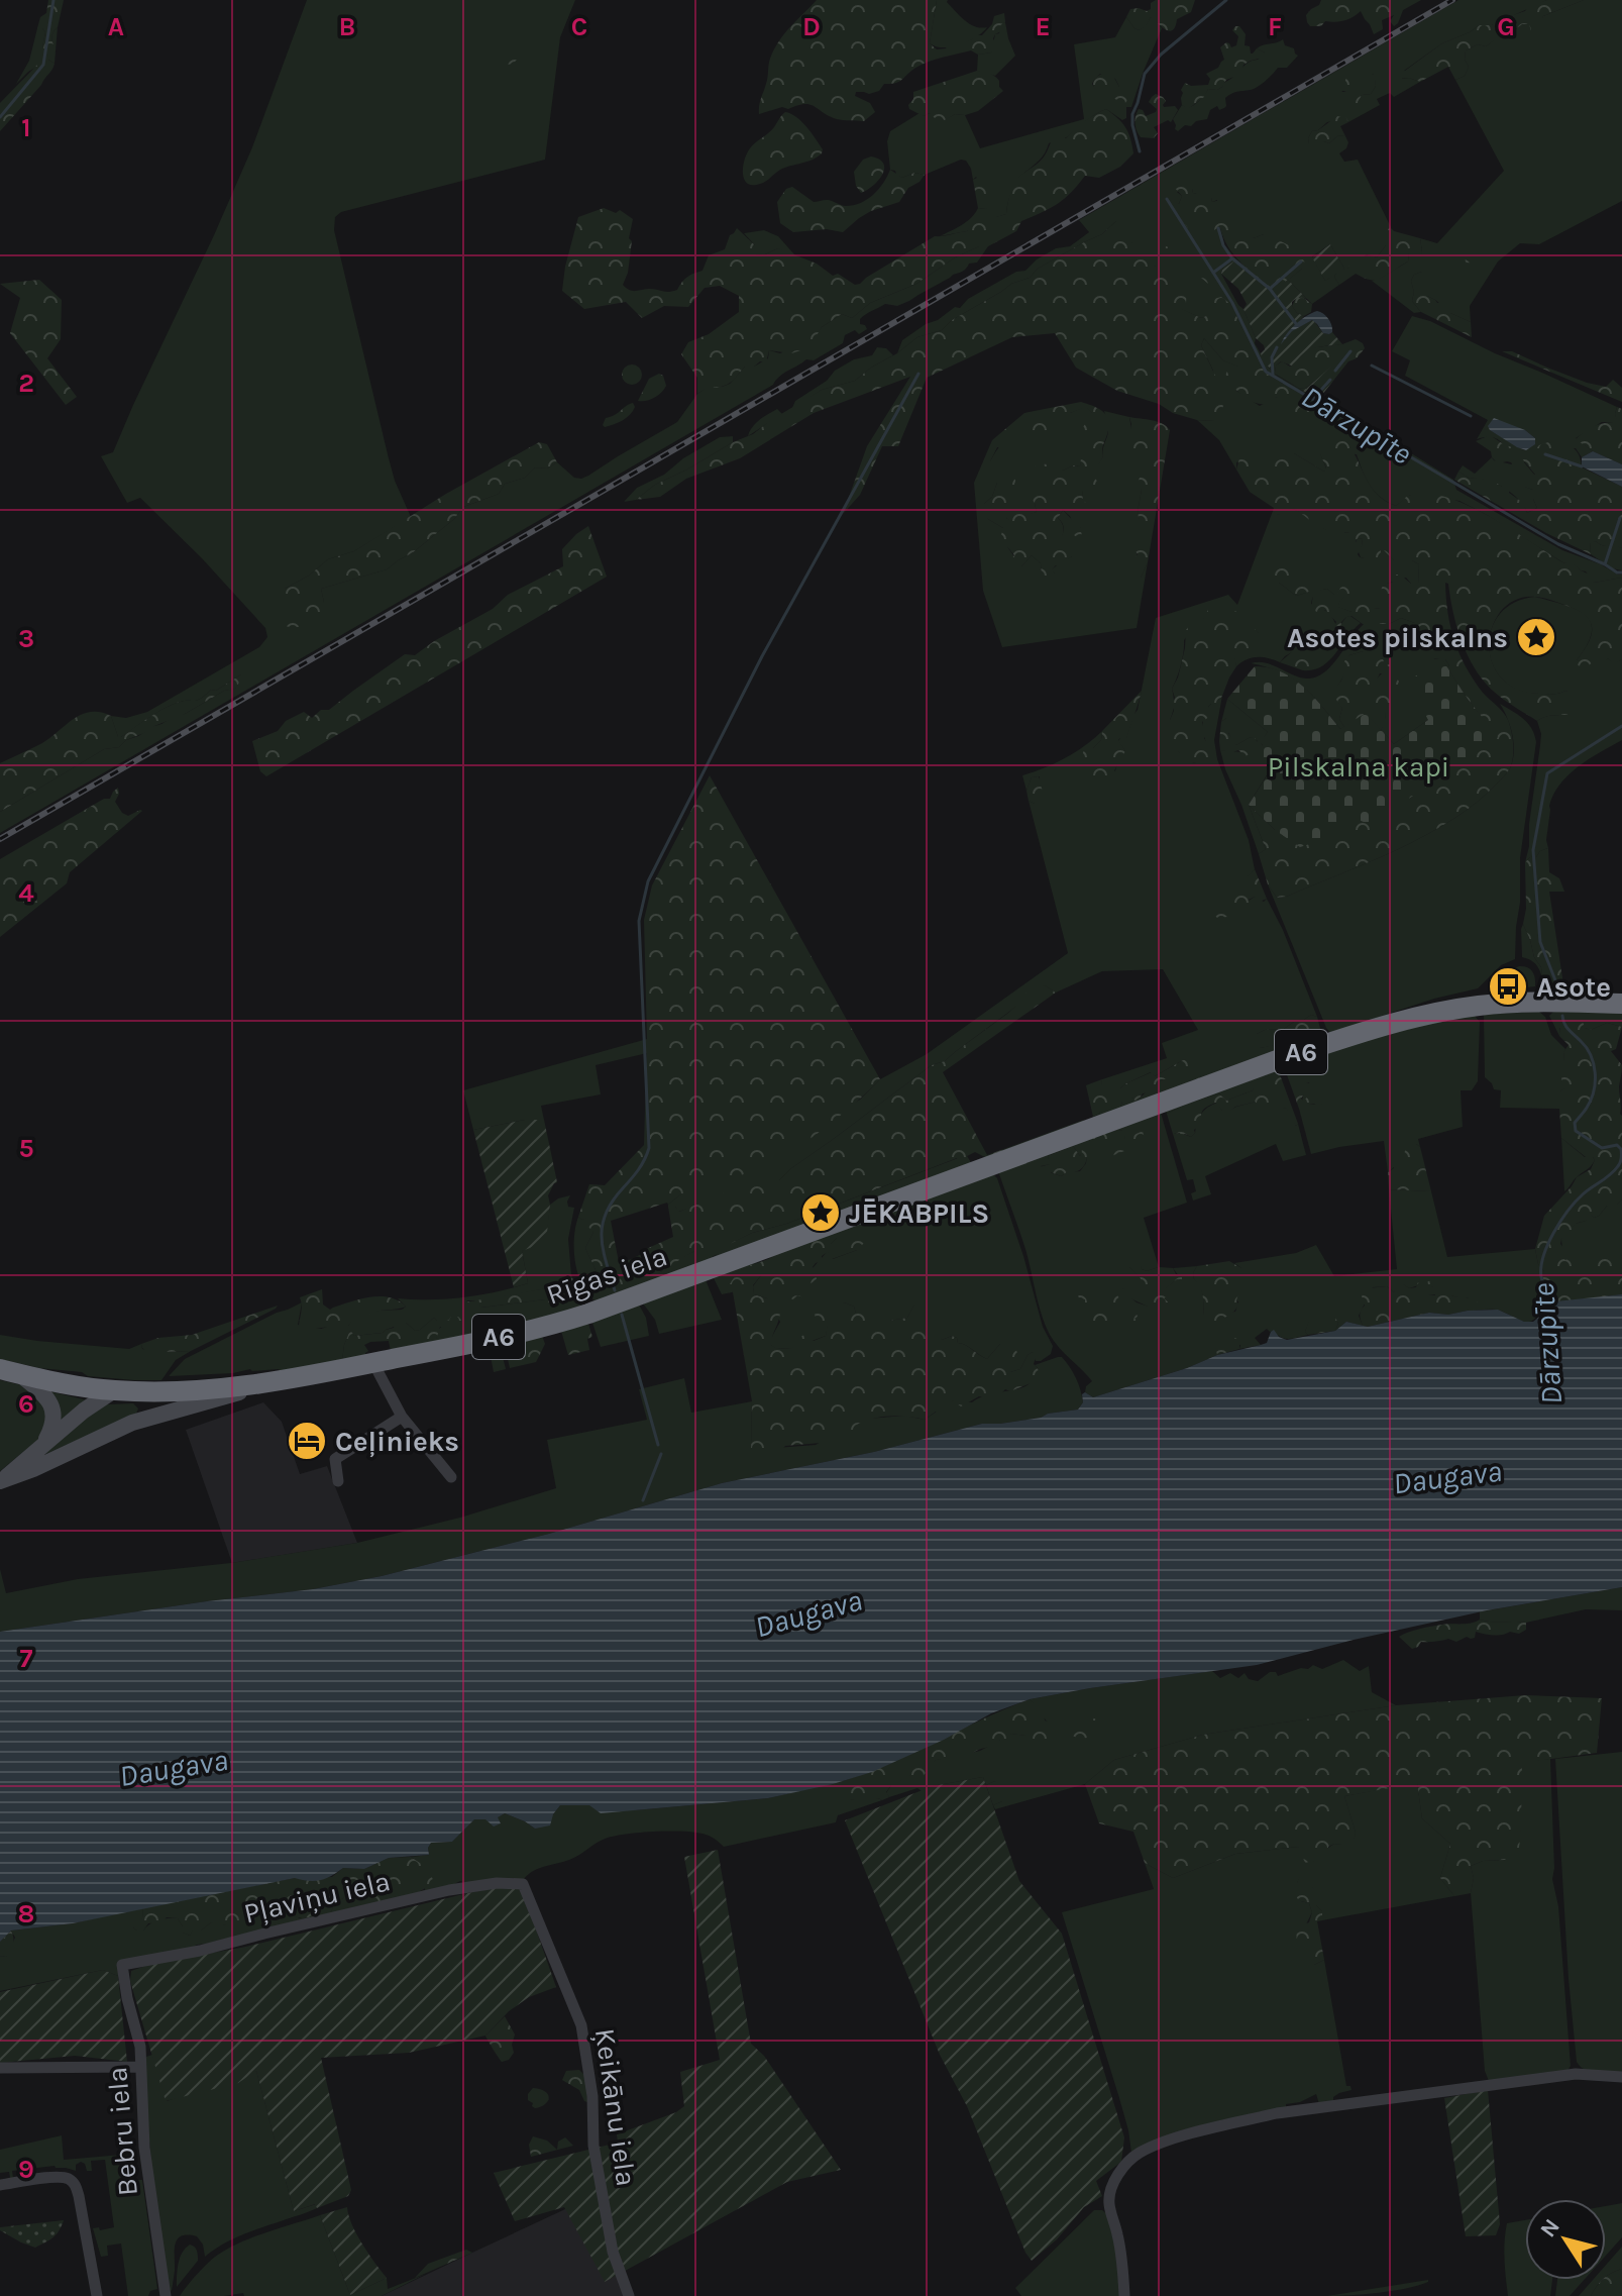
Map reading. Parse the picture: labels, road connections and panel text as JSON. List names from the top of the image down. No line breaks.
{"streets":{"highway":["A6","Rīgas iela"],"street":["Pļaviņu iela","Ķeikānu iela","Bebru iela"]},"crossings":[["A6","Rīgas iela"],["Pļaviņu iela","Ķeikānu iela"],["Pļaviņu iela","Bebru iela"]],"water":["Dārzupīte","Daugava"],"parks":["Pilskalna kapi"],"places":{"place":["Asotes pilskalns","JĒKABPILS"],"bus stop":["Asote"],"hotel":["Ceļinieks"]},"north":"top left","grid":{"columns":["A","B","C","D","E","F","G"],"rows":["1","2","3","4","5","6","7","8","9"]}}
